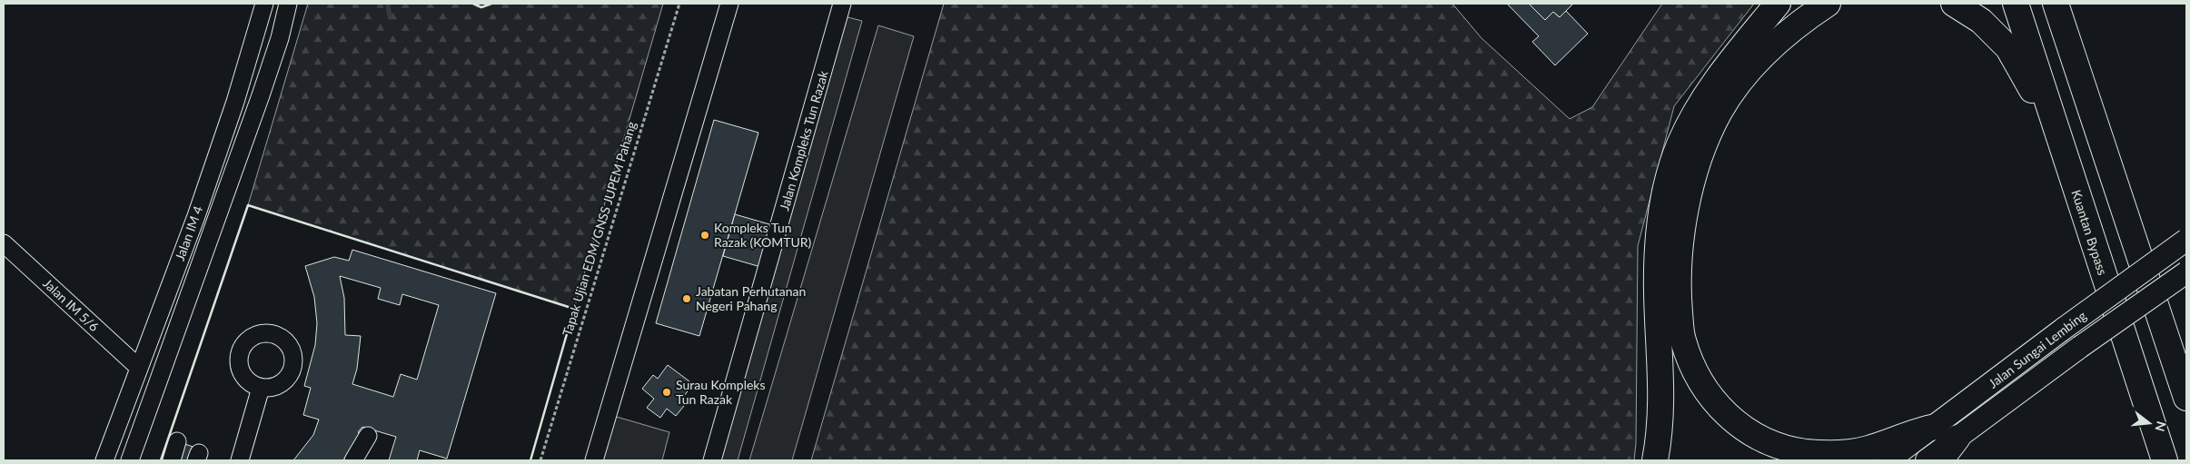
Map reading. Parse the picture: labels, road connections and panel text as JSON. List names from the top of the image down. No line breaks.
{"streets":{"highway":["Kuantan Bypass"],"main road":["Jalan Sungai Lembing"],"street":["Jalan Kompleks Tun Razak","Jalan IM 4","Jalan IM 5/6"],"path":["Tapak Ujian EDM/GNSS JUPEM Pahang"]},"crossings":[["Jalan IM 4","Jalan IM 5/6"]],"places":["Kompleks Tun Razak (KOMTUR)","Jabatan Perhutanan Negeri Pahang","Surau Kompleks Tun Razak"],"north":"right"}
